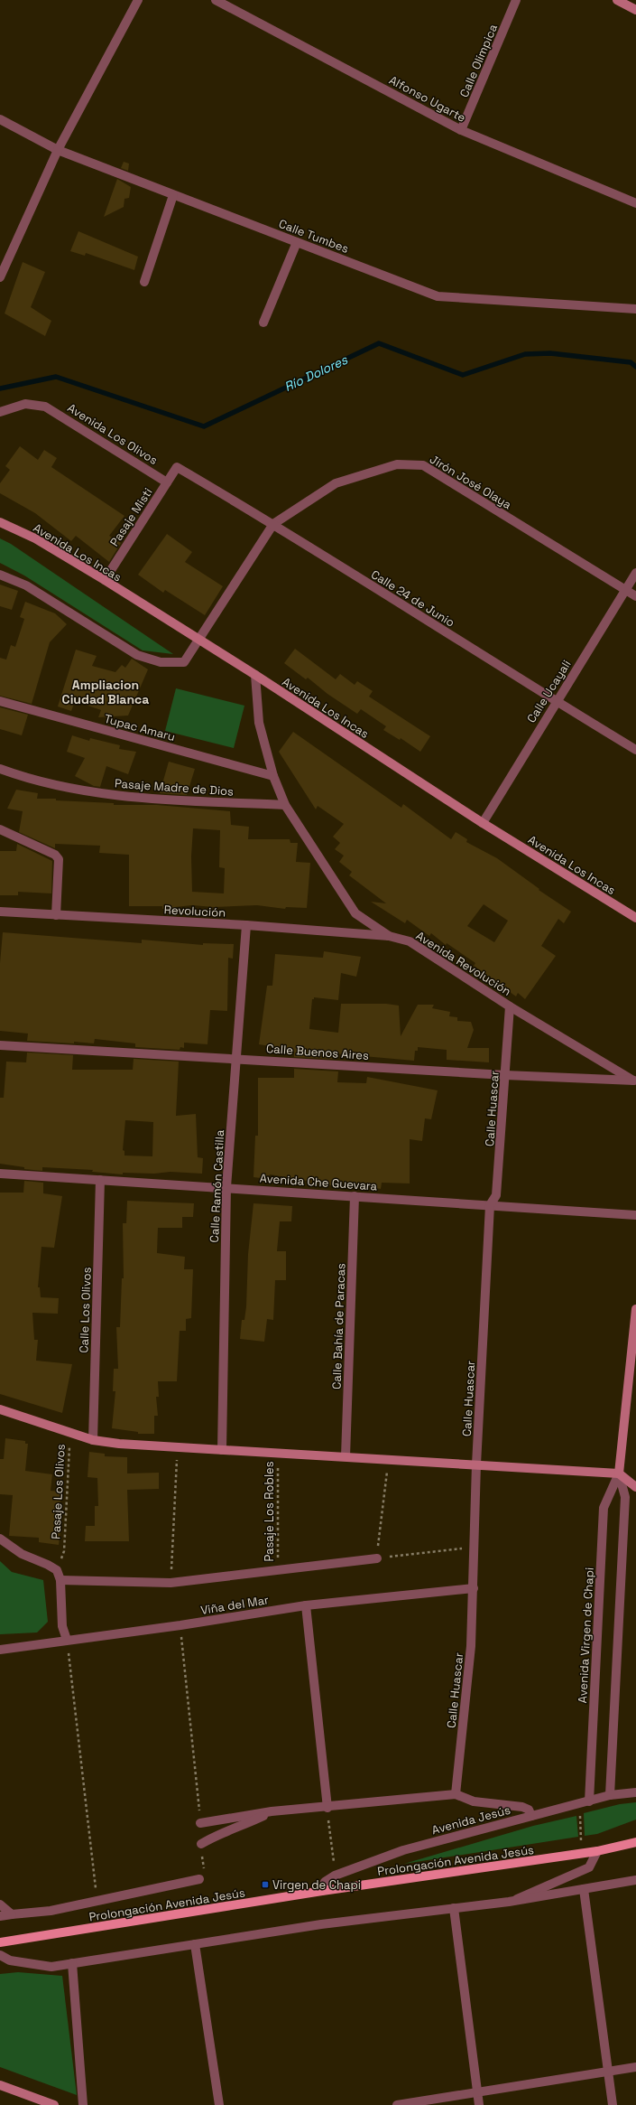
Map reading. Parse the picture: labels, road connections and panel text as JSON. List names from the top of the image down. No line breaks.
{"streets":{"main road":["Prolongación Avenida Jesús"],"street":["Calle Olímpica","Alfonso Ugarte","Calle Tumbes","Avenida Los Olivos","Jirón José Olaya","Pasaje Misti","Avenida Los Incas","Calle 24 de Junio","Calle Ucayali","Tupac Amaru","Pasaje Madre de Dios","Revolución","Avenida Revolución","Calle Buenos Aires","Calle Huascar","Avenida Che Guevara","Calle Ramón Castilla","Calle Los Olivos","Calle Bahía de Paracas","Viña del Mar","Avenida Virgen de Chapi","Avenida Jesús"],"path":["Pasaje Los Olivos","Pasaje Los Robles"]},"crossings":[["Calle Olímpica","Alfonso Ugarte"],["Avenida Los Olivos","Pasaje Misti"],["Jirón José Olaya","Avenida Los Incas"],["Jirón José Olaya","Calle 24 de Junio"],["Jirón José Olaya","Calle Ucayali"],["Pasaje Misti","Avenida Los Incas"],["Pasaje Misti","Calle 24 de Junio"],["Avenida Los Incas","Calle Ucayali"],["Avenida Los Incas","Avenida Revolución"],["Calle 24 de Junio","Calle Ucayali"],["Tupac Amaru","Avenida Revolución"],["Pasaje Madre de Dios","Avenida Revolución"],["Revolución","Avenida Revolución"],["Revolución","Calle Ramón Castilla"],["Avenida Revolución","Calle Buenos Aires"],["Avenida Revolución","Calle Huascar"],["Calle Buenos Aires","Calle Huascar"],["Calle Buenos Aires","Calle Ramón Castilla"],["Calle Huascar","Avenida Che Guevara"],["Calle Huascar","Viña del Mar"],["Avenida Che Guevara","Calle Ramón Castilla"],["Avenida Che Guevara","Calle Los Olivos"],["Avenida Che Guevara","Calle Bahía de Paracas"],["Avenida Virgen de Chapi","Avenida Jesús"],["Avenida Jesús","Prolongación Avenida Jesús"]],"districts":["Ampliacion Ciudad Blanca"],"water":["Río Dolores"],"places":{"transit":["Virgen de Chapi"]}}
